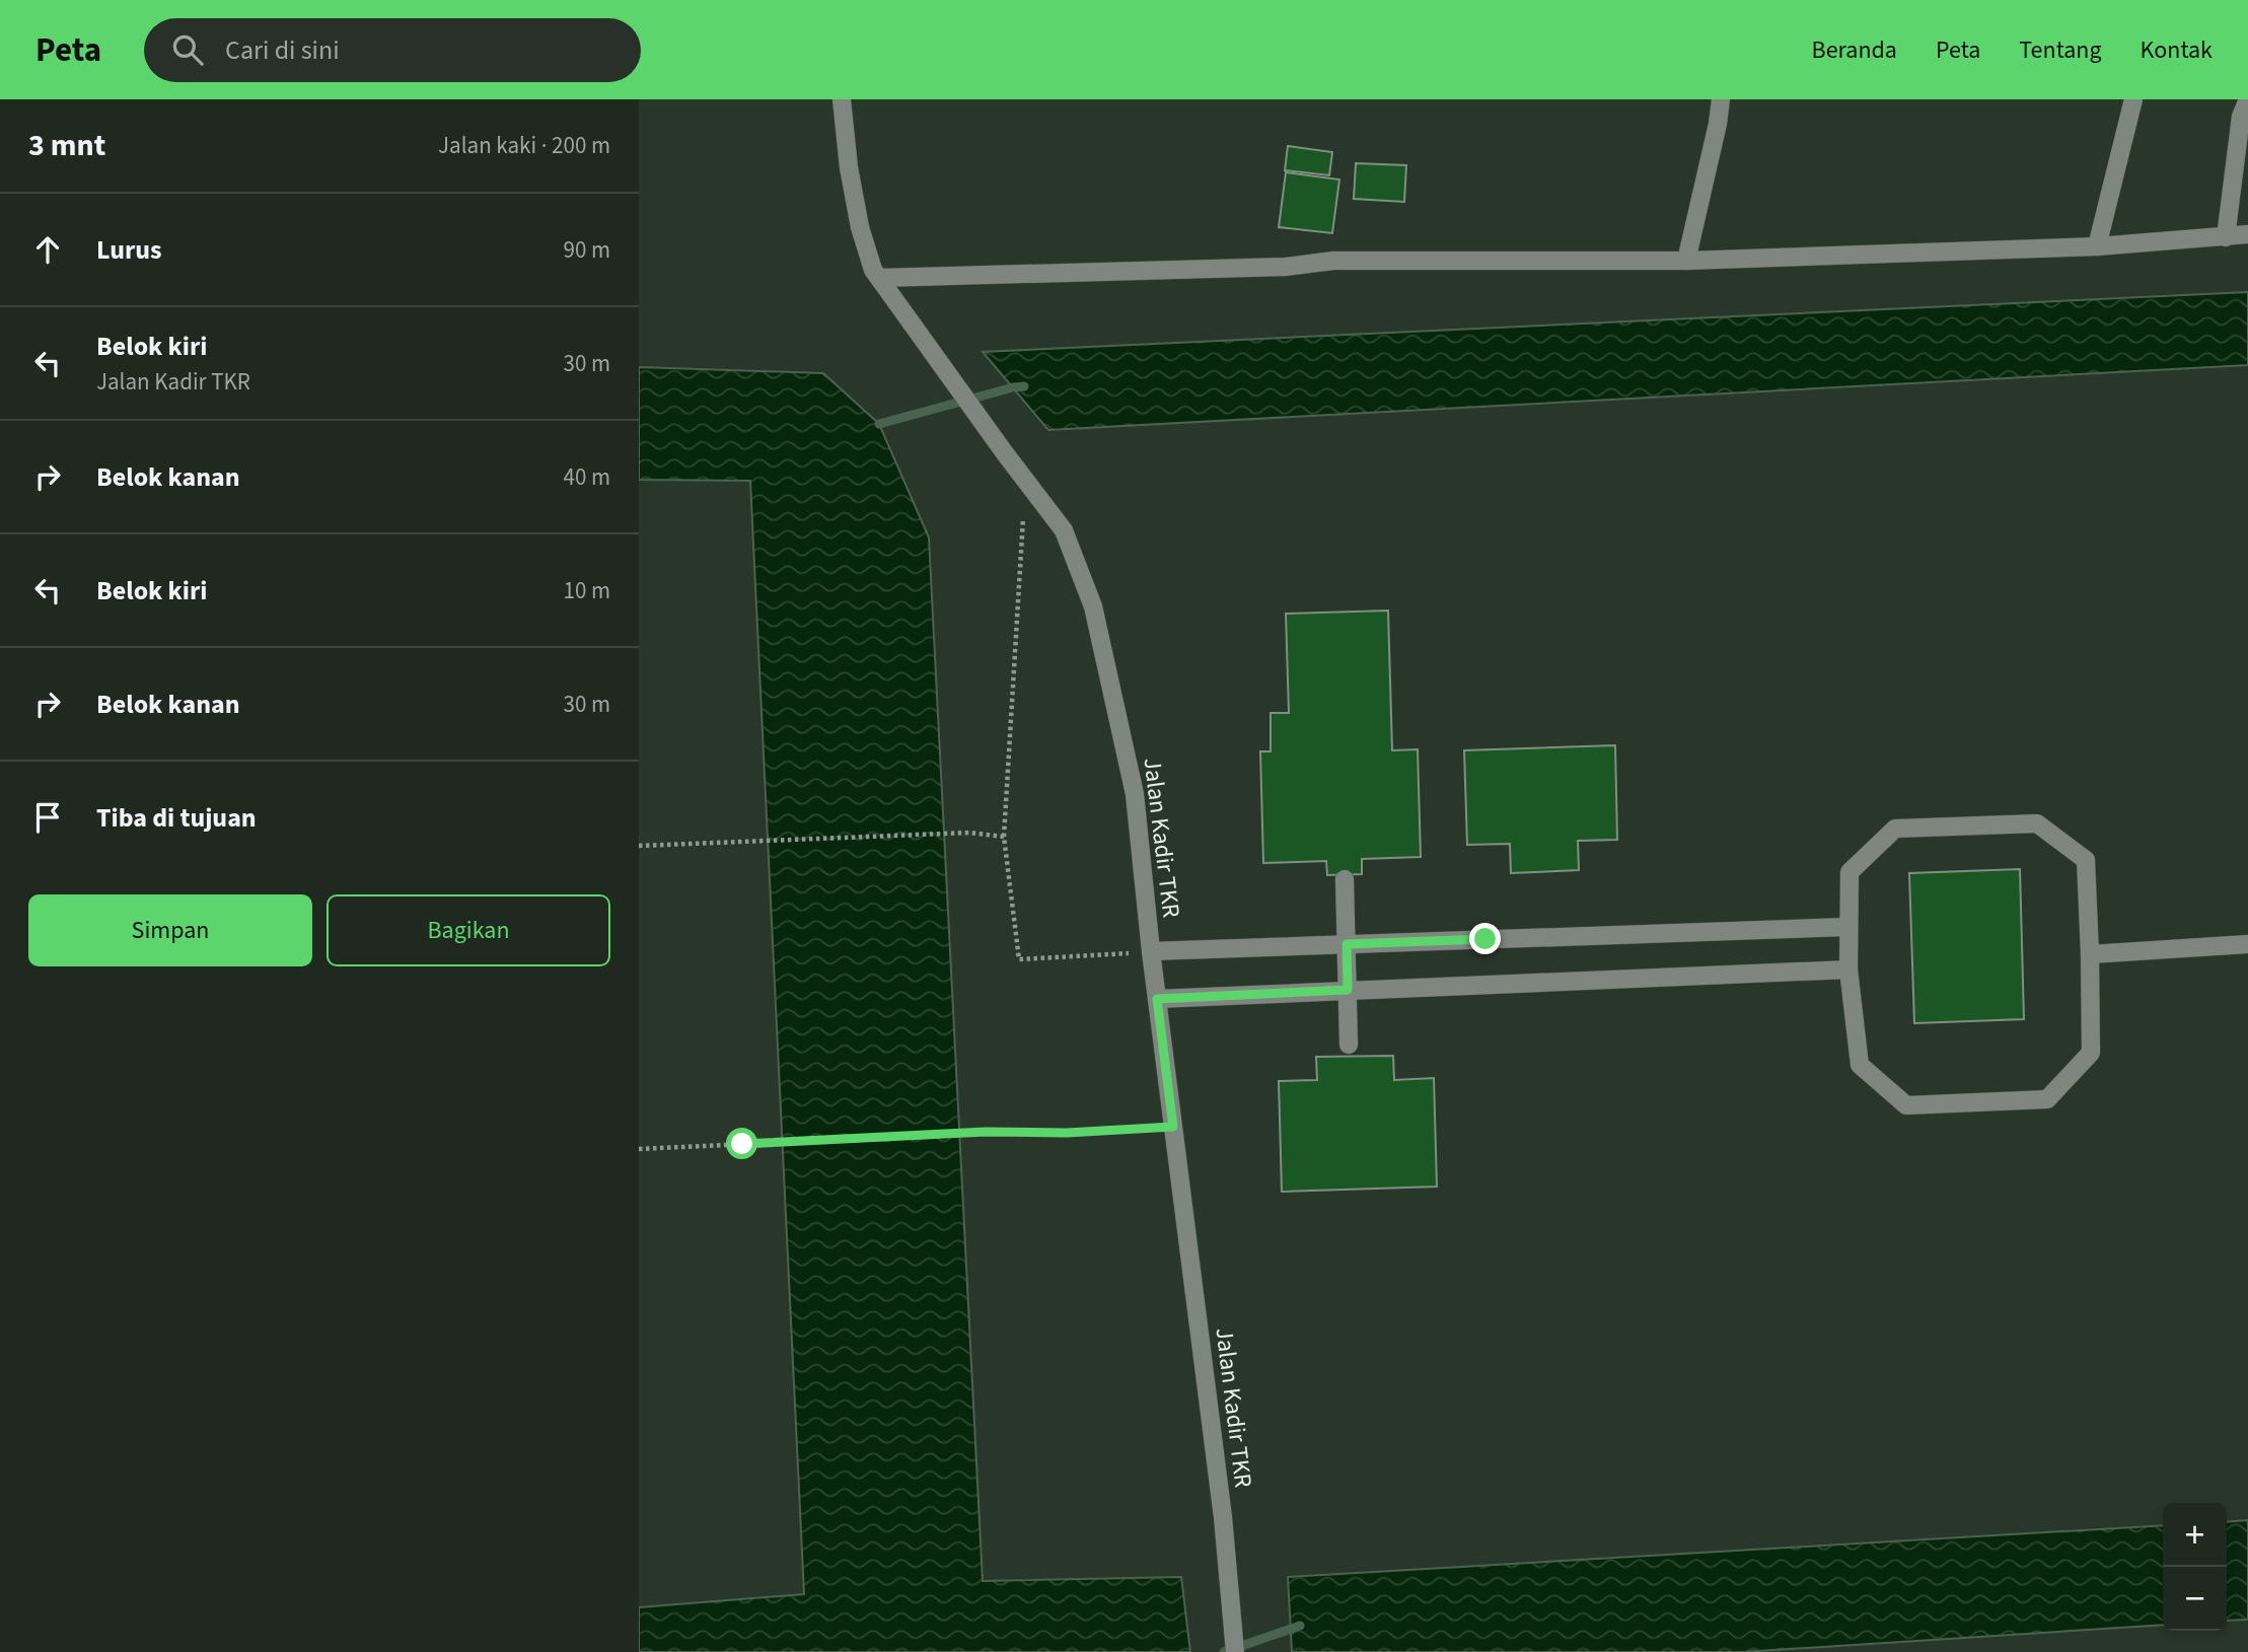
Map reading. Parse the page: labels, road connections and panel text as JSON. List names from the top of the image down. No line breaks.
{"streets":{"street":["Jalan Kadir TKR"]},"page":{"header":"Peta","search":"Cari di sini","nav":["Beranda","Peta","Tentang","Kontak"],"heading":["3 mnt","Jalan kaki · 200 m"],"list":[["Lurus","90 m"],["Belok kiri","Jalan Kadir TKR","30 m"],["Belok kanan","40 m"],["Belok kiri","10 m"],["Belok kanan","30 m"],"Tiba di tujuan"],"buttons":["Simpan","Bagikan"],"map_buttons":["+","−"]}}
